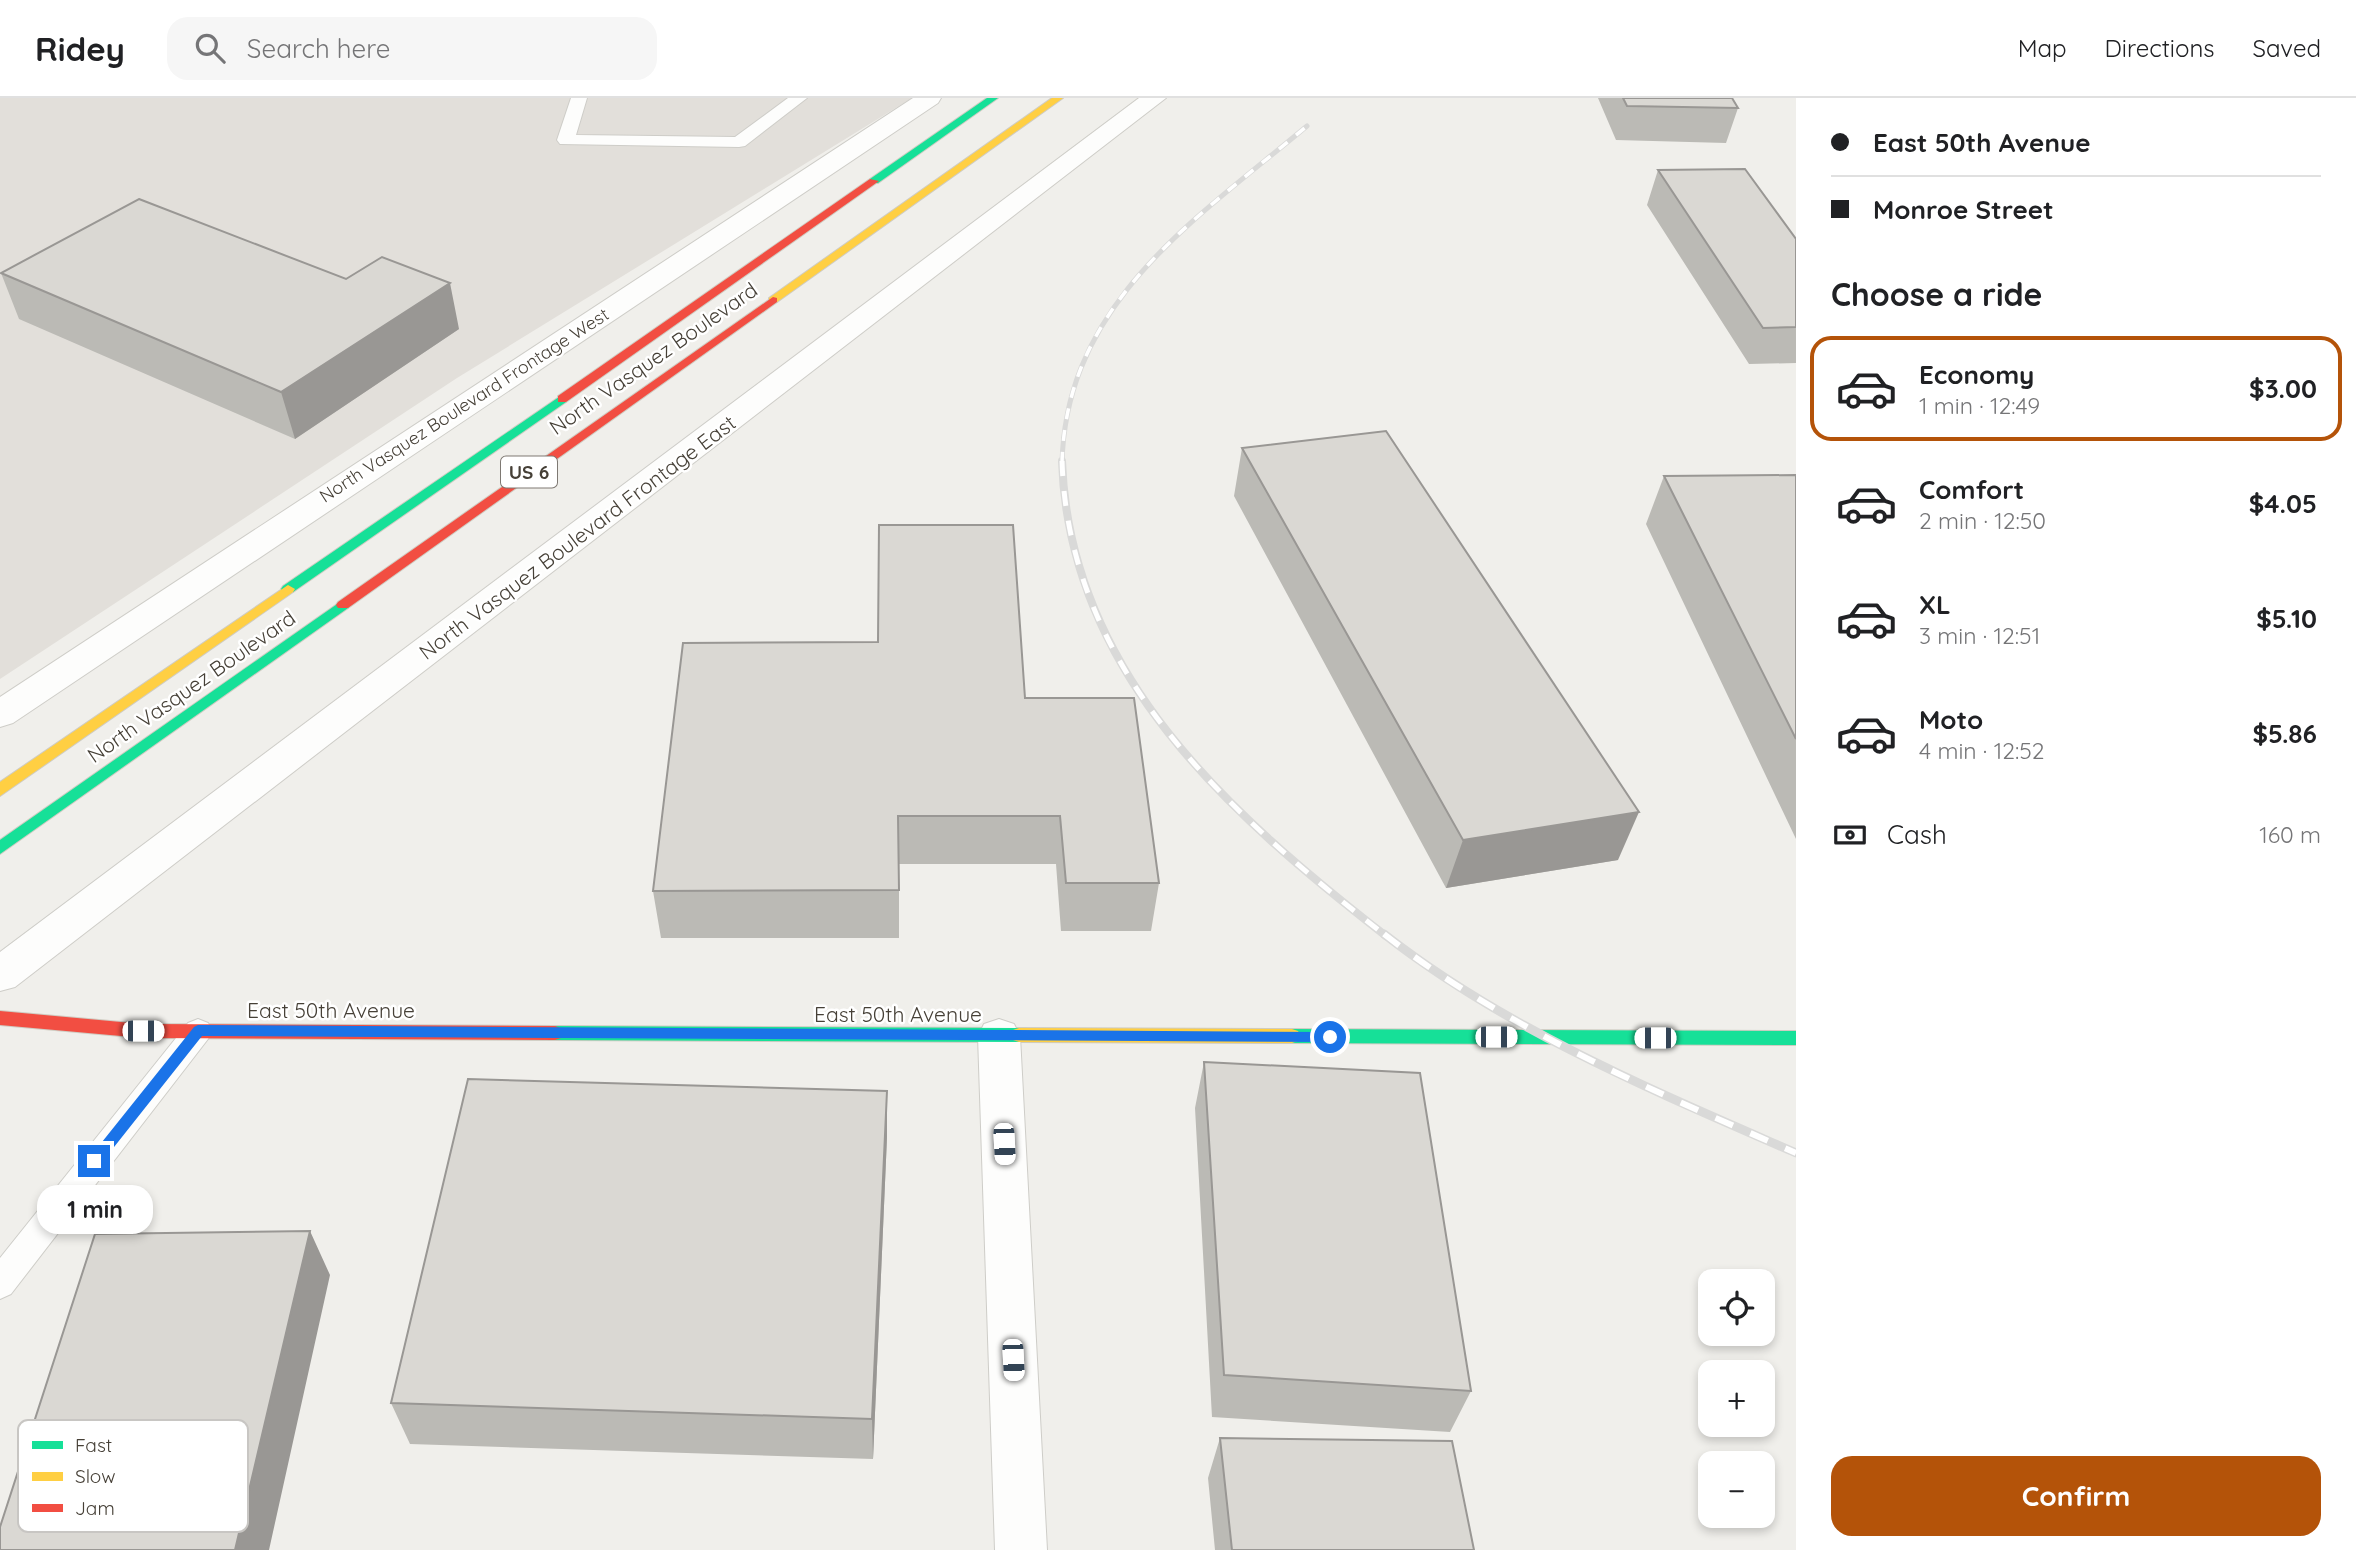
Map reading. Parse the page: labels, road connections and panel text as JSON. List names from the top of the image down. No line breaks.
{"streets":{"main road":["North Vasquez Boulevard","US 6","East 50th Avenue"],"street":["North Vasquez Boulevard Frontage West","North Vasquez Boulevard Frontage East"]},"legend":["Fast","Slow","Jam"],"page":{"header":"Ridey","search":"Search here","nav":["Map","Directions","Saved"],"banner":["East 50th Avenue","Monroe Street"],"heading":"Choose a ride","list":[{"name":"Economy","note":"1 min · 12:49","value":"$3.00"},{"name":"Comfort","note":"2 min · 12:50","value":"$4.05"},{"name":"XL","note":"3 min · 12:51","value":"$5.10"},{"name":"Moto","note":"4 min · 12:52","value":"$5.86"}],"pay":["Cash","160 m"],"bubble":"1 min","map_buttons":["+","−"],"buttons":"Confirm"}}
